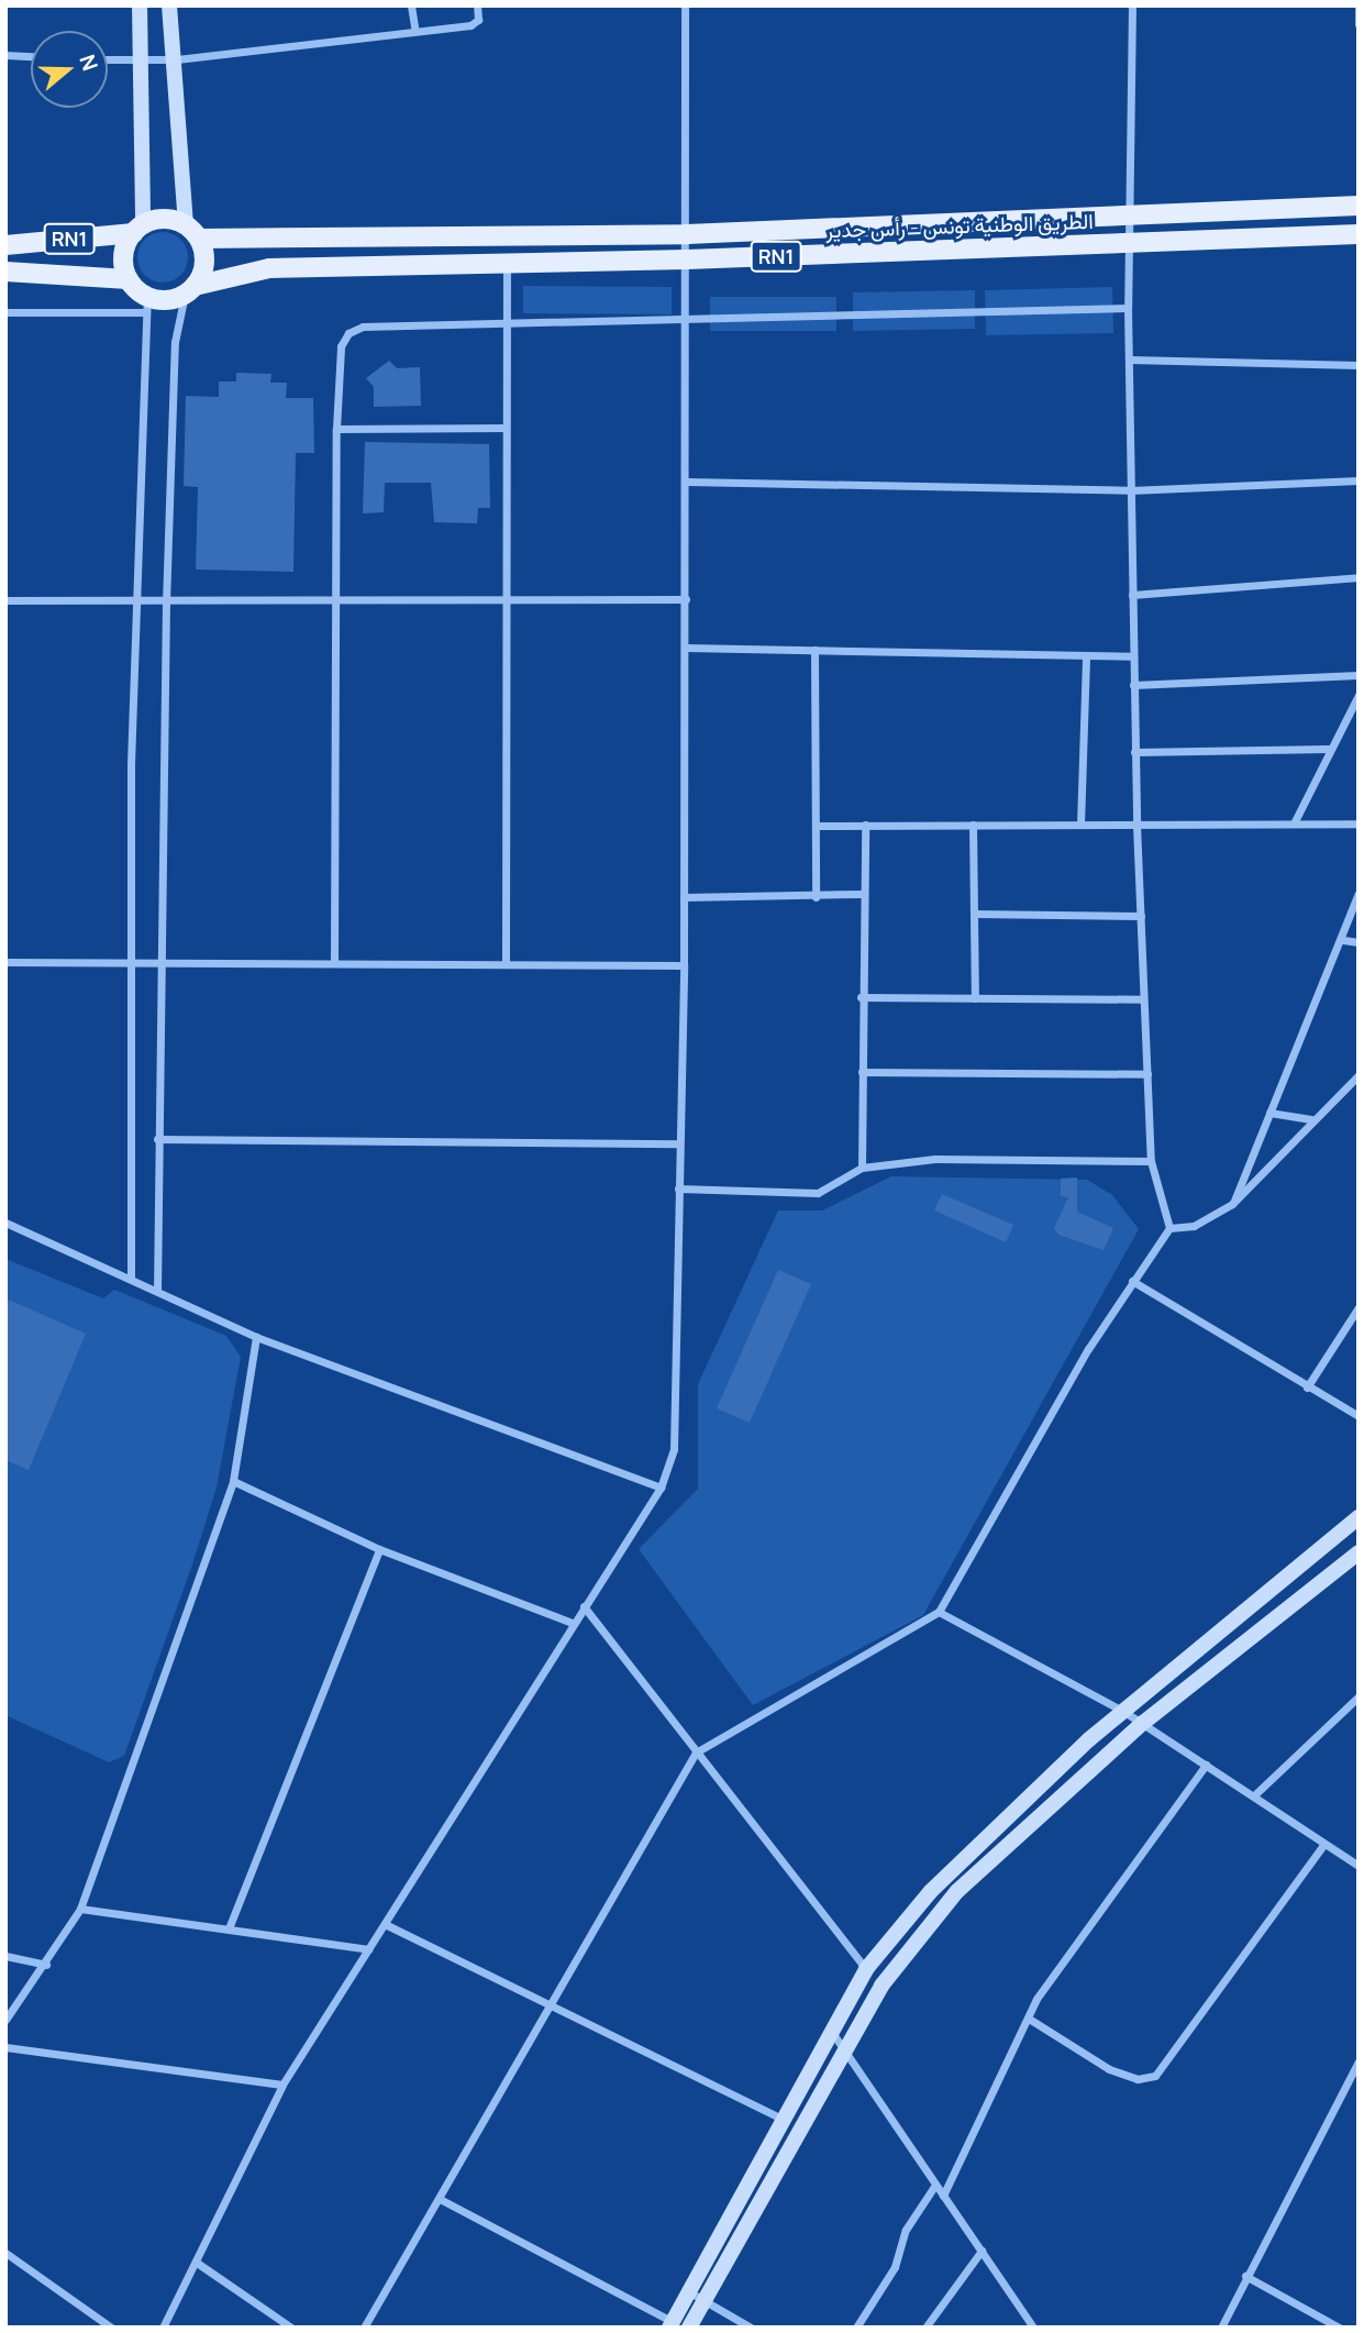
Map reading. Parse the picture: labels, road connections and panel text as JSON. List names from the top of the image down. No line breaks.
{"streets":{"main road":["الطريق الوطنية تونس - رأس جدير","RN1"]},"crossings":[["الطريق الوطنية تونس - رأس جدير","RN1"]],"north":"right"}
